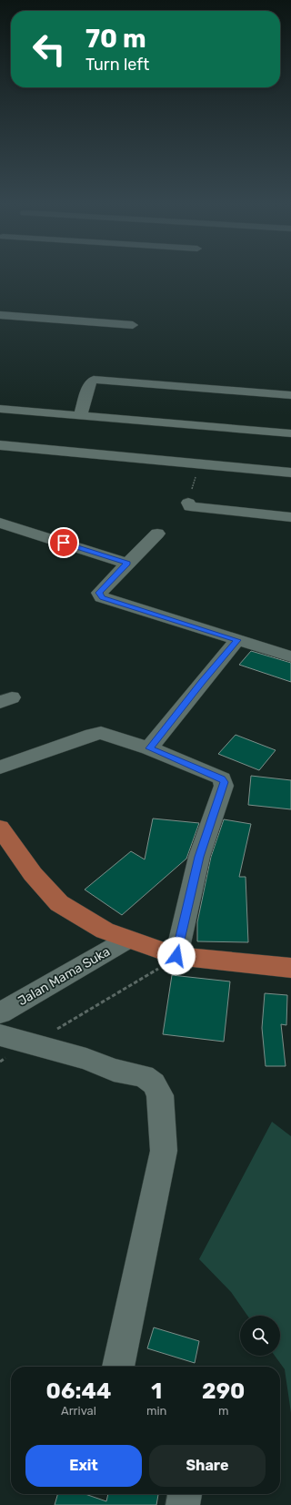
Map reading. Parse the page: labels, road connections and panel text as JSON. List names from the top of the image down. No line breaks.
{"streets":{"street":["Jalan Mama Suka"]},"page":{"turn":["70 m","Turn left"],"eta":["06:44","Arrival","1","min","290","m"],"buttons":["Exit","Share"]}}
